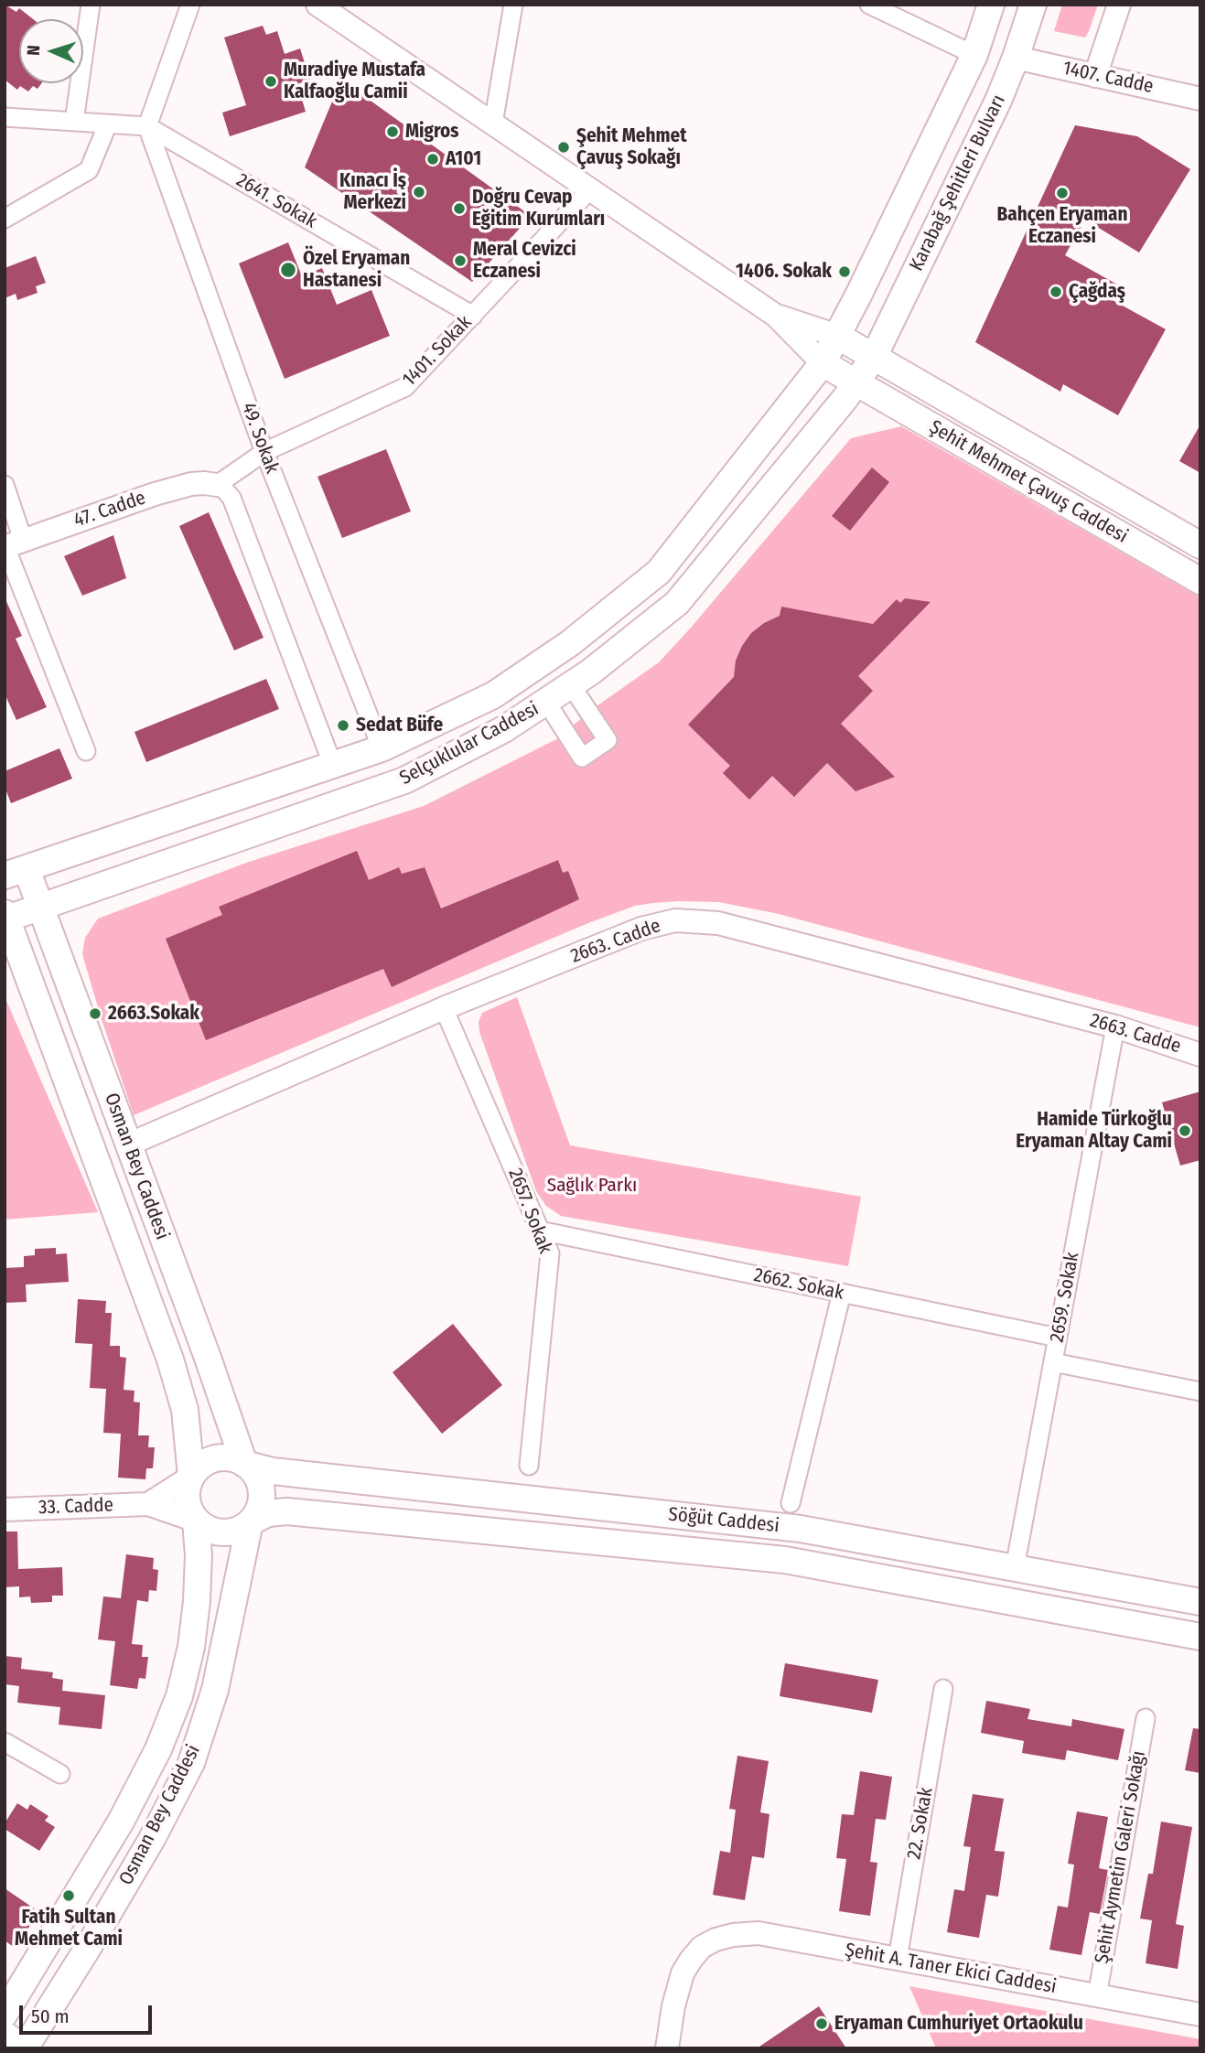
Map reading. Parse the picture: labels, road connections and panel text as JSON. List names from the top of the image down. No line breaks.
{"streets":{"main road":["Karabağ Şehitleri Bulvarı","Şehit Mehmet Çavuş Caddesi","Selçuklular Caddesi","Osman Bey Caddesi","Söğüt Caddesi"],"street":["1407. Cadde","2641. Sokak","1401. Sokak","49. Sokak","47. Cadde","2663. Cadde","2657. Sokak","2662. Sokak","2659. Sokak","33. Cadde","22. Sokak","Şehit Aymetin Galeri Sokağı","Şehit A. Taner Ekici Caddesi"]},"crossings":[["1407. Cadde","Karabağ Şehitleri Bulvarı"],["Karabağ Şehitleri Bulvarı","Şehit Mehmet Çavuş Caddesi"],["Karabağ Şehitleri Bulvarı","Selçuklular Caddesi"],["2641. Sokak","1401. Sokak"],["2641. Sokak","49. Sokak"],["1401. Sokak","49. Sokak"],["1401. Sokak","47. Cadde"],["49. Sokak","Selçuklular Caddesi"],["Şehit Mehmet Çavuş Caddesi","Selçuklular Caddesi"],["Selçuklular Caddesi","Osman Bey Caddesi"],["2663. Cadde","Osman Bey Caddesi"],["2663. Cadde","2657. Sokak"],["2663. Cadde","2659. Sokak"],["Osman Bey Caddesi","33. Cadde"],["Osman Bey Caddesi","Söğüt Caddesi"],["2657. Sokak","2662. Sokak"],["2662. Sokak","2659. Sokak"],["2659. Sokak","Söğüt Caddesi"],["33. Cadde","Söğüt Caddesi"],["22. Sokak","Şehit A. Taner Ekici Caddesi"],["Şehit Aymetin Galeri Sokağı","Şehit A. Taner Ekici Caddesi"]],"parks":["Sağlık Parkı"],"places":["Muradiye Mustafa Kalfaoğlu Camii","Migros","Şehit Mehmet Çavuş Sokağı","A101","Kınacı İş Merkezi","Bahçen Eryaman Eczanesi","Doğru Cevap Eğitim Kurumları","Meral Cevizci Eczanesi","Özel Eryaman Hastanesi","1406. Sokak","Çağdaş","Sedat Büfe","2663.Sokak","Hamide Türkoğlu Eryaman Altay Cami","Fatih Sultan Mehmet Cami","Eryaman Cumhuriyet Ortaokulu"],"scale_bar":"50 m","north":"left"}
